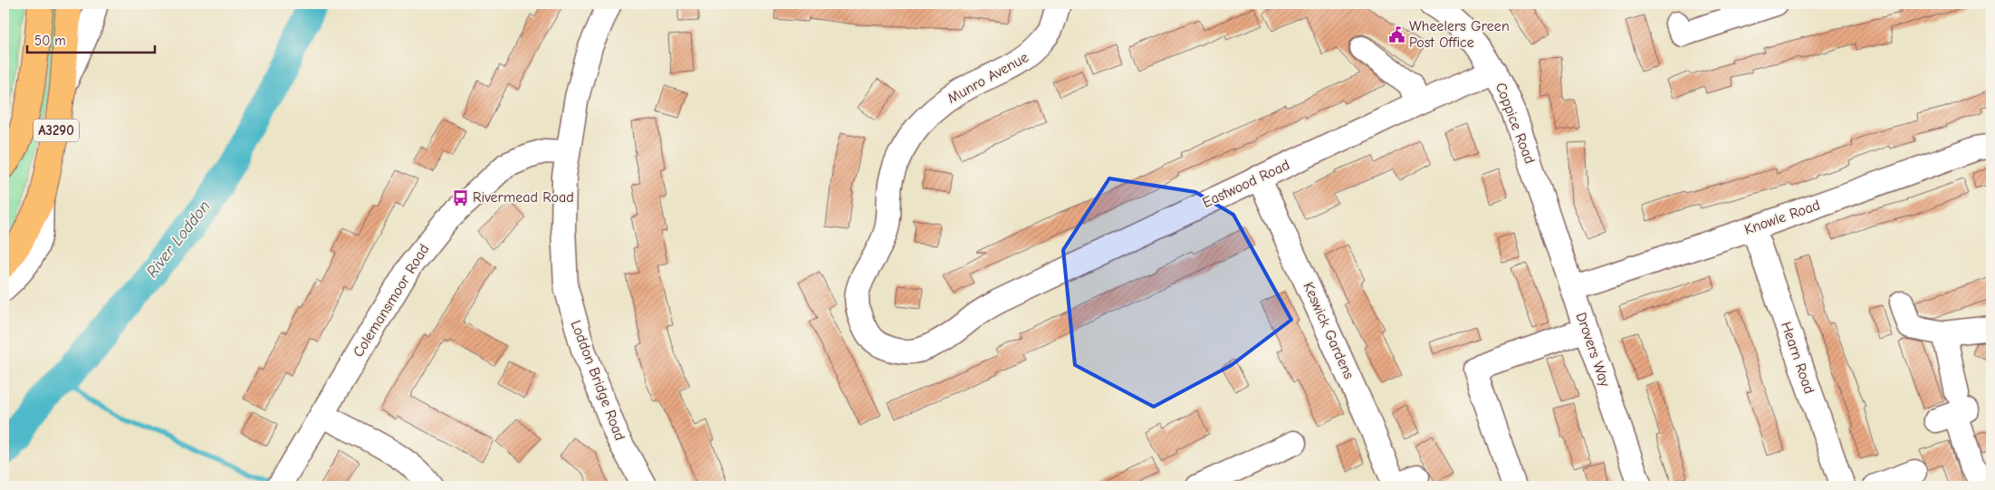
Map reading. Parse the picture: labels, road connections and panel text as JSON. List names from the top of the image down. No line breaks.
{"streets":{"main road":["A3290"],"street":["Munro Avenue","Coppice Road","Eastwood Road","Knowle Road","Colemansmoor Road","Keswick Gardens","Drovers Way","Hearn Road","Loddon Bridge Road"]},"crossings":[["Munro Avenue","Eastwood Road"],["Coppice Road","Eastwood Road"],["Coppice Road","Drovers Way"],["Eastwood Road","Keswick Gardens"],["Knowle Road","Drovers Way"],["Knowle Road","Hearn Road"],["Colemansmoor Road","Loddon Bridge Road"]],"water":["River Loddon"],"places":{"public building":["Wheelers Green Post Office"],"bus stop":["Rivermead Road"]},"scale_bar":"50 m"}
